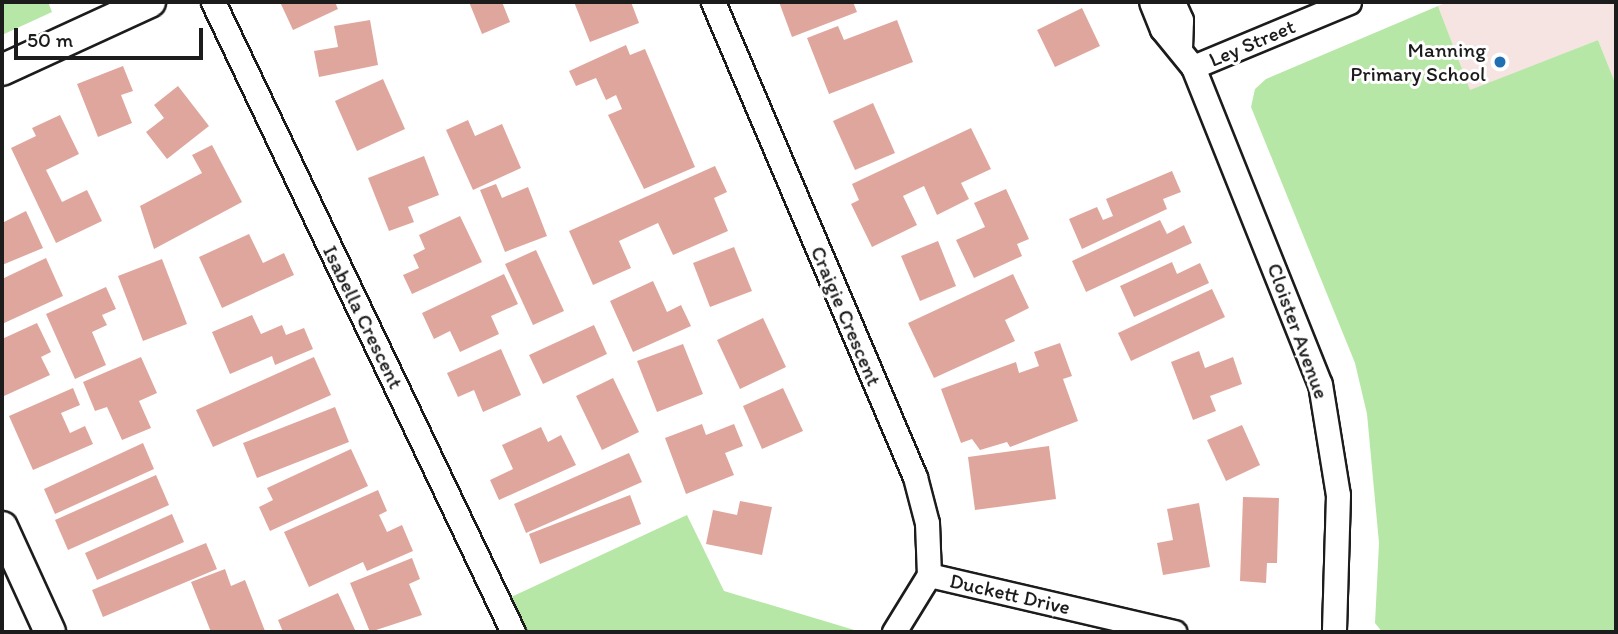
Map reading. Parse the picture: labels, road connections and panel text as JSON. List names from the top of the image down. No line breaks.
{"streets":{"street":["Ley Street","Craigie Crescent","Isabella Crescent","Cloister Avenue","Duckett Drive"]},"crossings":[["Ley Street","Cloister Avenue"],["Craigie Crescent","Duckett Drive"]],"places":["Manning Primary School"],"scale_bar":"50 m"}
